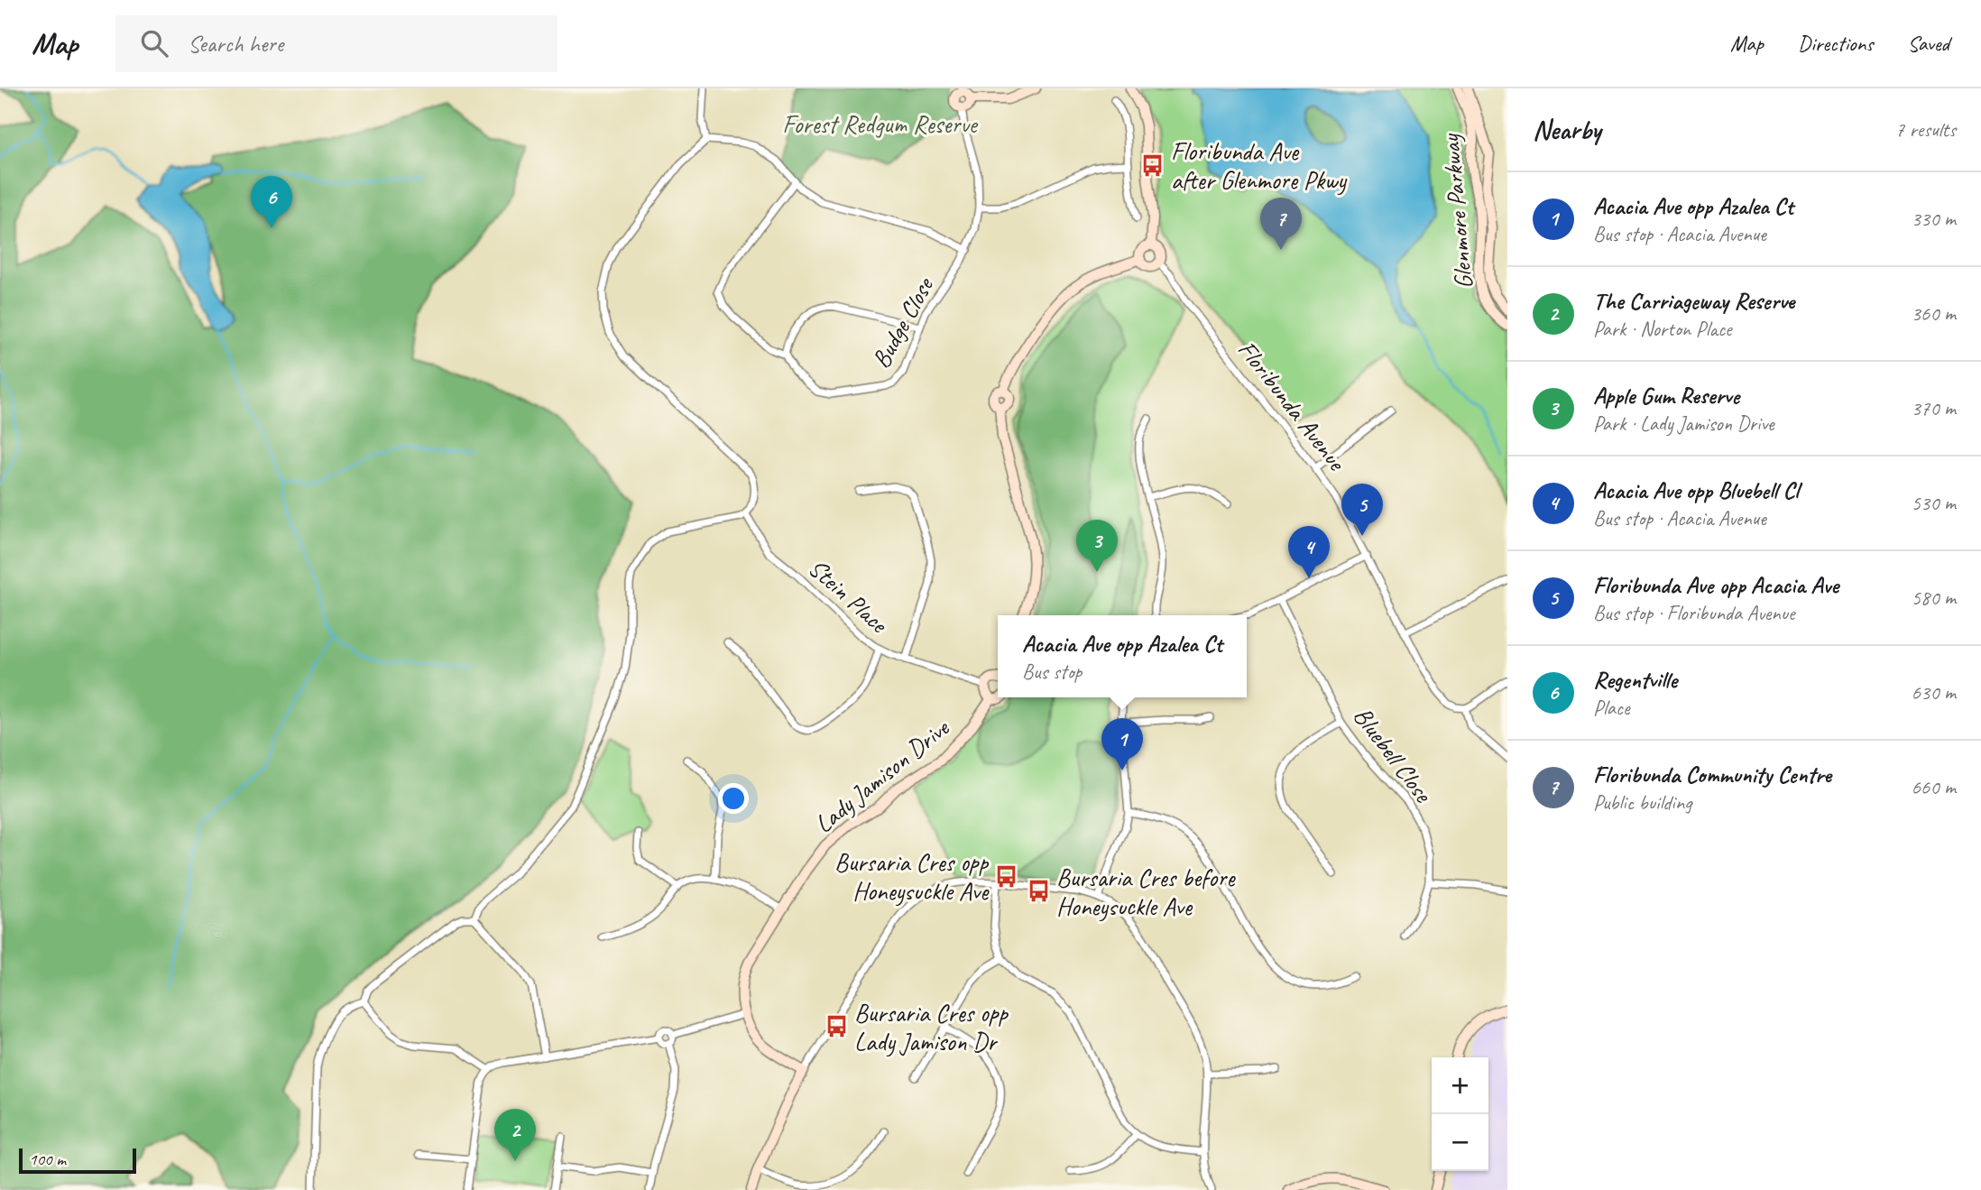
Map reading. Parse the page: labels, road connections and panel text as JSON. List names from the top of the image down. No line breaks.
{"streets":{"street":["Glenmore Parkway","Budge Close","Floribunda Avenue","Stein Place","Bluebell Close","Lady Jamison Drive"]},"parks":["Forest Redgum Reserve"],"places":{"bus stop":["Floribunda Ave after Glenmore Pkwy","Bursaria Cres opp Honeysuckle Ave","Bursaria Cres before Honeysuckle Ave","Bursaria Cres opp Lady Jamison Dr"]},"scale_bar":"100 m","page":{"header":"Map","search":"Search here","nav":["Map","Directions","Saved"],"heading":["Nearby","7 results"],"list":[{"mark":"1","name":"Acacia Ave opp Azalea Ct","note":"Bus stop · Acacia Avenue","value":"330 m"},{"mark":"2","name":"The Carriageway Reserve","note":"Park · Norton Place","value":"360 m"},{"mark":"3","name":"Apple Gum Reserve","note":"Park · Lady Jamison Drive","value":"370 m"},{"mark":"4","name":"Acacia Ave opp Bluebell Cl","note":"Bus stop · Acacia Avenue","value":"530 m"},{"mark":"5","name":"Floribunda Ave opp Acacia Ave","note":"Bus stop · Floribunda Avenue","value":"580 m"},{"mark":"6","name":"Regentville","note":"Place","value":"630 m"},{"mark":"7","name":"Floribunda Community Centre","note":"Public building","value":"660 m"}],"pins":["6","7","5","3","4","1","2"],"popup":["Acacia Ave opp Azalea Ct","Bus stop"],"map_buttons":["+","−"],"scale":"100 m"}}
